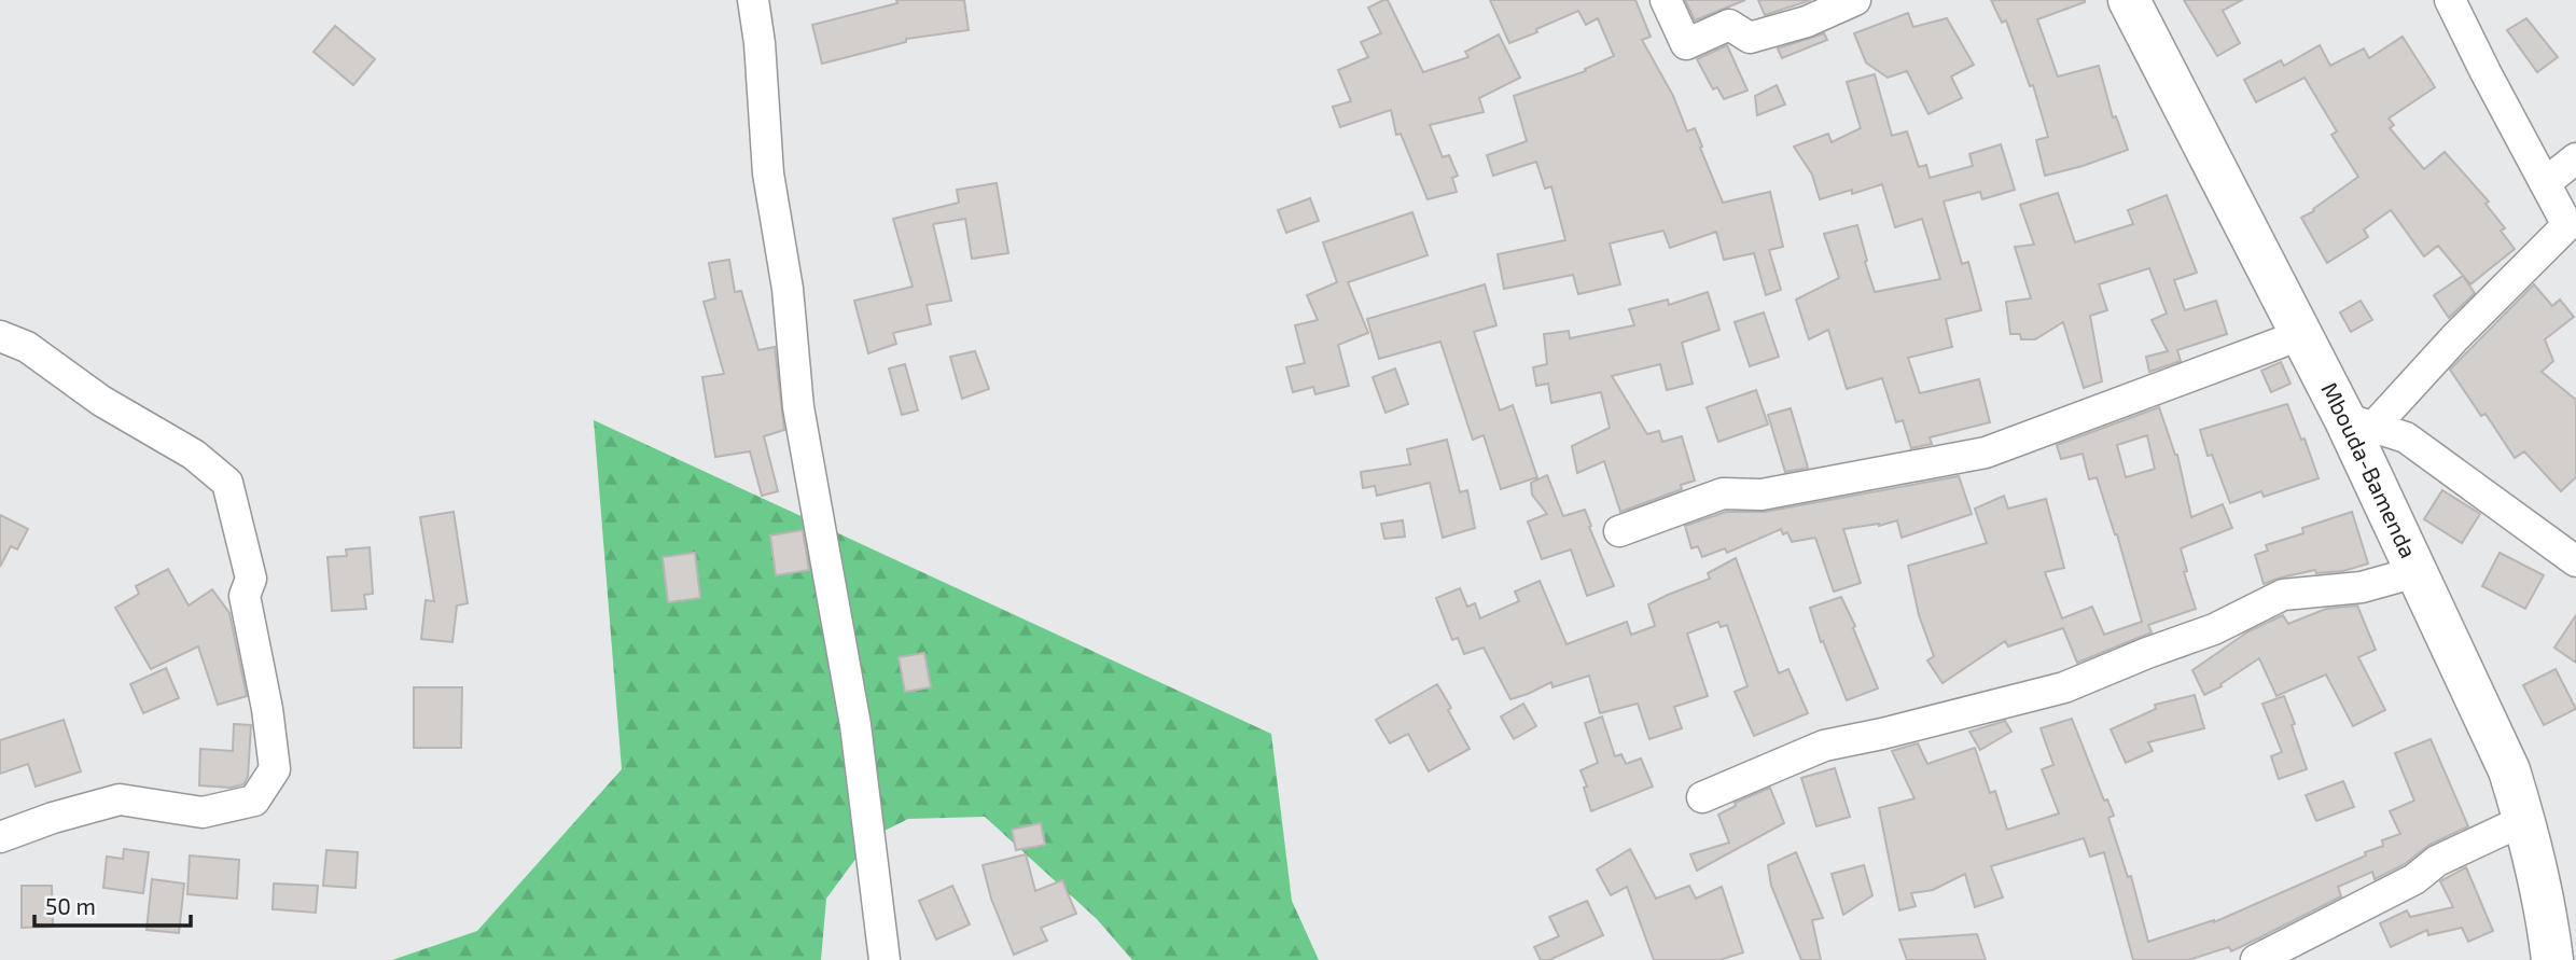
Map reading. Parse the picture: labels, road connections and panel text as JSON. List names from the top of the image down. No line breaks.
{"streets":{"highway":["Mbouda-Bamenda"]},"scale_bar":"50 m"}
